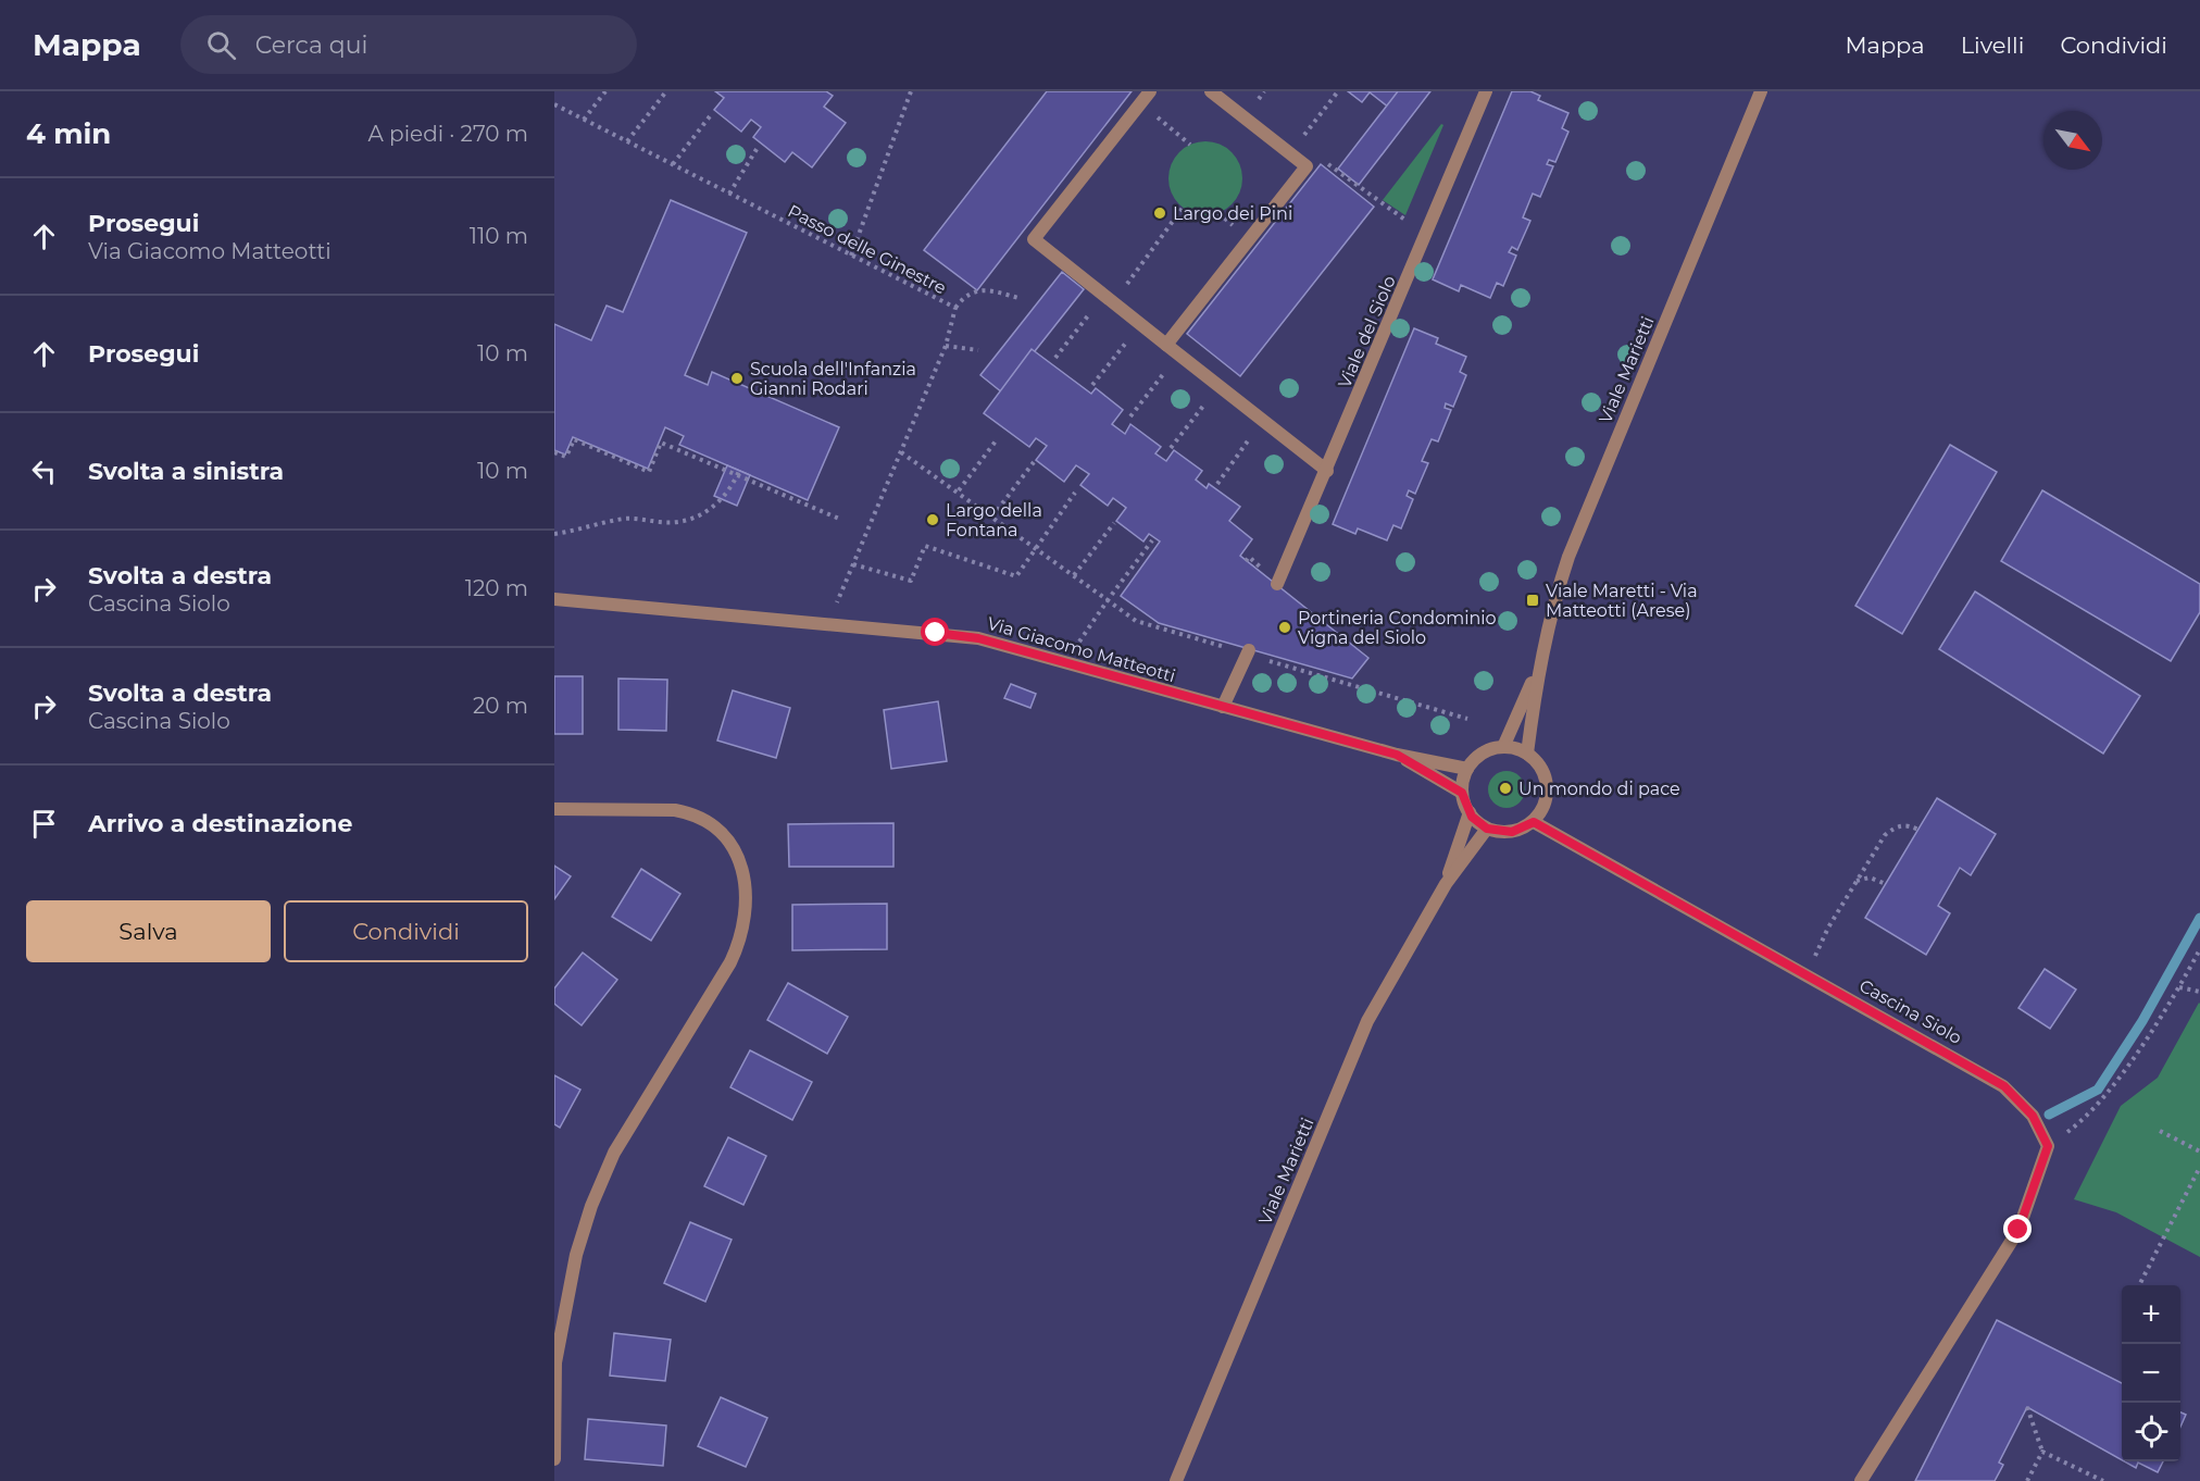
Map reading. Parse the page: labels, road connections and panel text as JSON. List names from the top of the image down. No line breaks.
{"streets":{"street":["Viale del Siolo","Viale Marietti","Via Giacomo Matteotti","Cascina Siolo"],"path":["Passo delle Ginestre"]},"crossings":[["Viale Marietti","Via Giacomo Matteotti"],["Viale Marietti","Cascina Siolo"],["Via Giacomo Matteotti","Cascina Siolo"]],"places":{"other":["Largo dei Pini","Scuola dell'Infanzia Gianni Rodari","Largo della Fontana","Portineria Condominio Vigna del Siolo","Un mondo di pace"],"transit":["Viale Maretti - Via Matteotti (Arese)"]},"north":"bottom right","page":{"header":"Mappa","search":"Cerca qui","nav":["Mappa","Livelli","Condividi"],"heading":["4 min","A piedi · 270 m"],"list":[["Prosegui","Via Giacomo Matteotti","110 m"],["Prosegui","10 m"],["Svolta a sinistra","10 m"],["Svolta a destra","Cascina Siolo","120 m"],["Svolta a destra","Cascina Siolo","20 m"],"Arrivo a destinazione"],"buttons":["Salva","Condividi"],"map_buttons":["+","−"]}}
